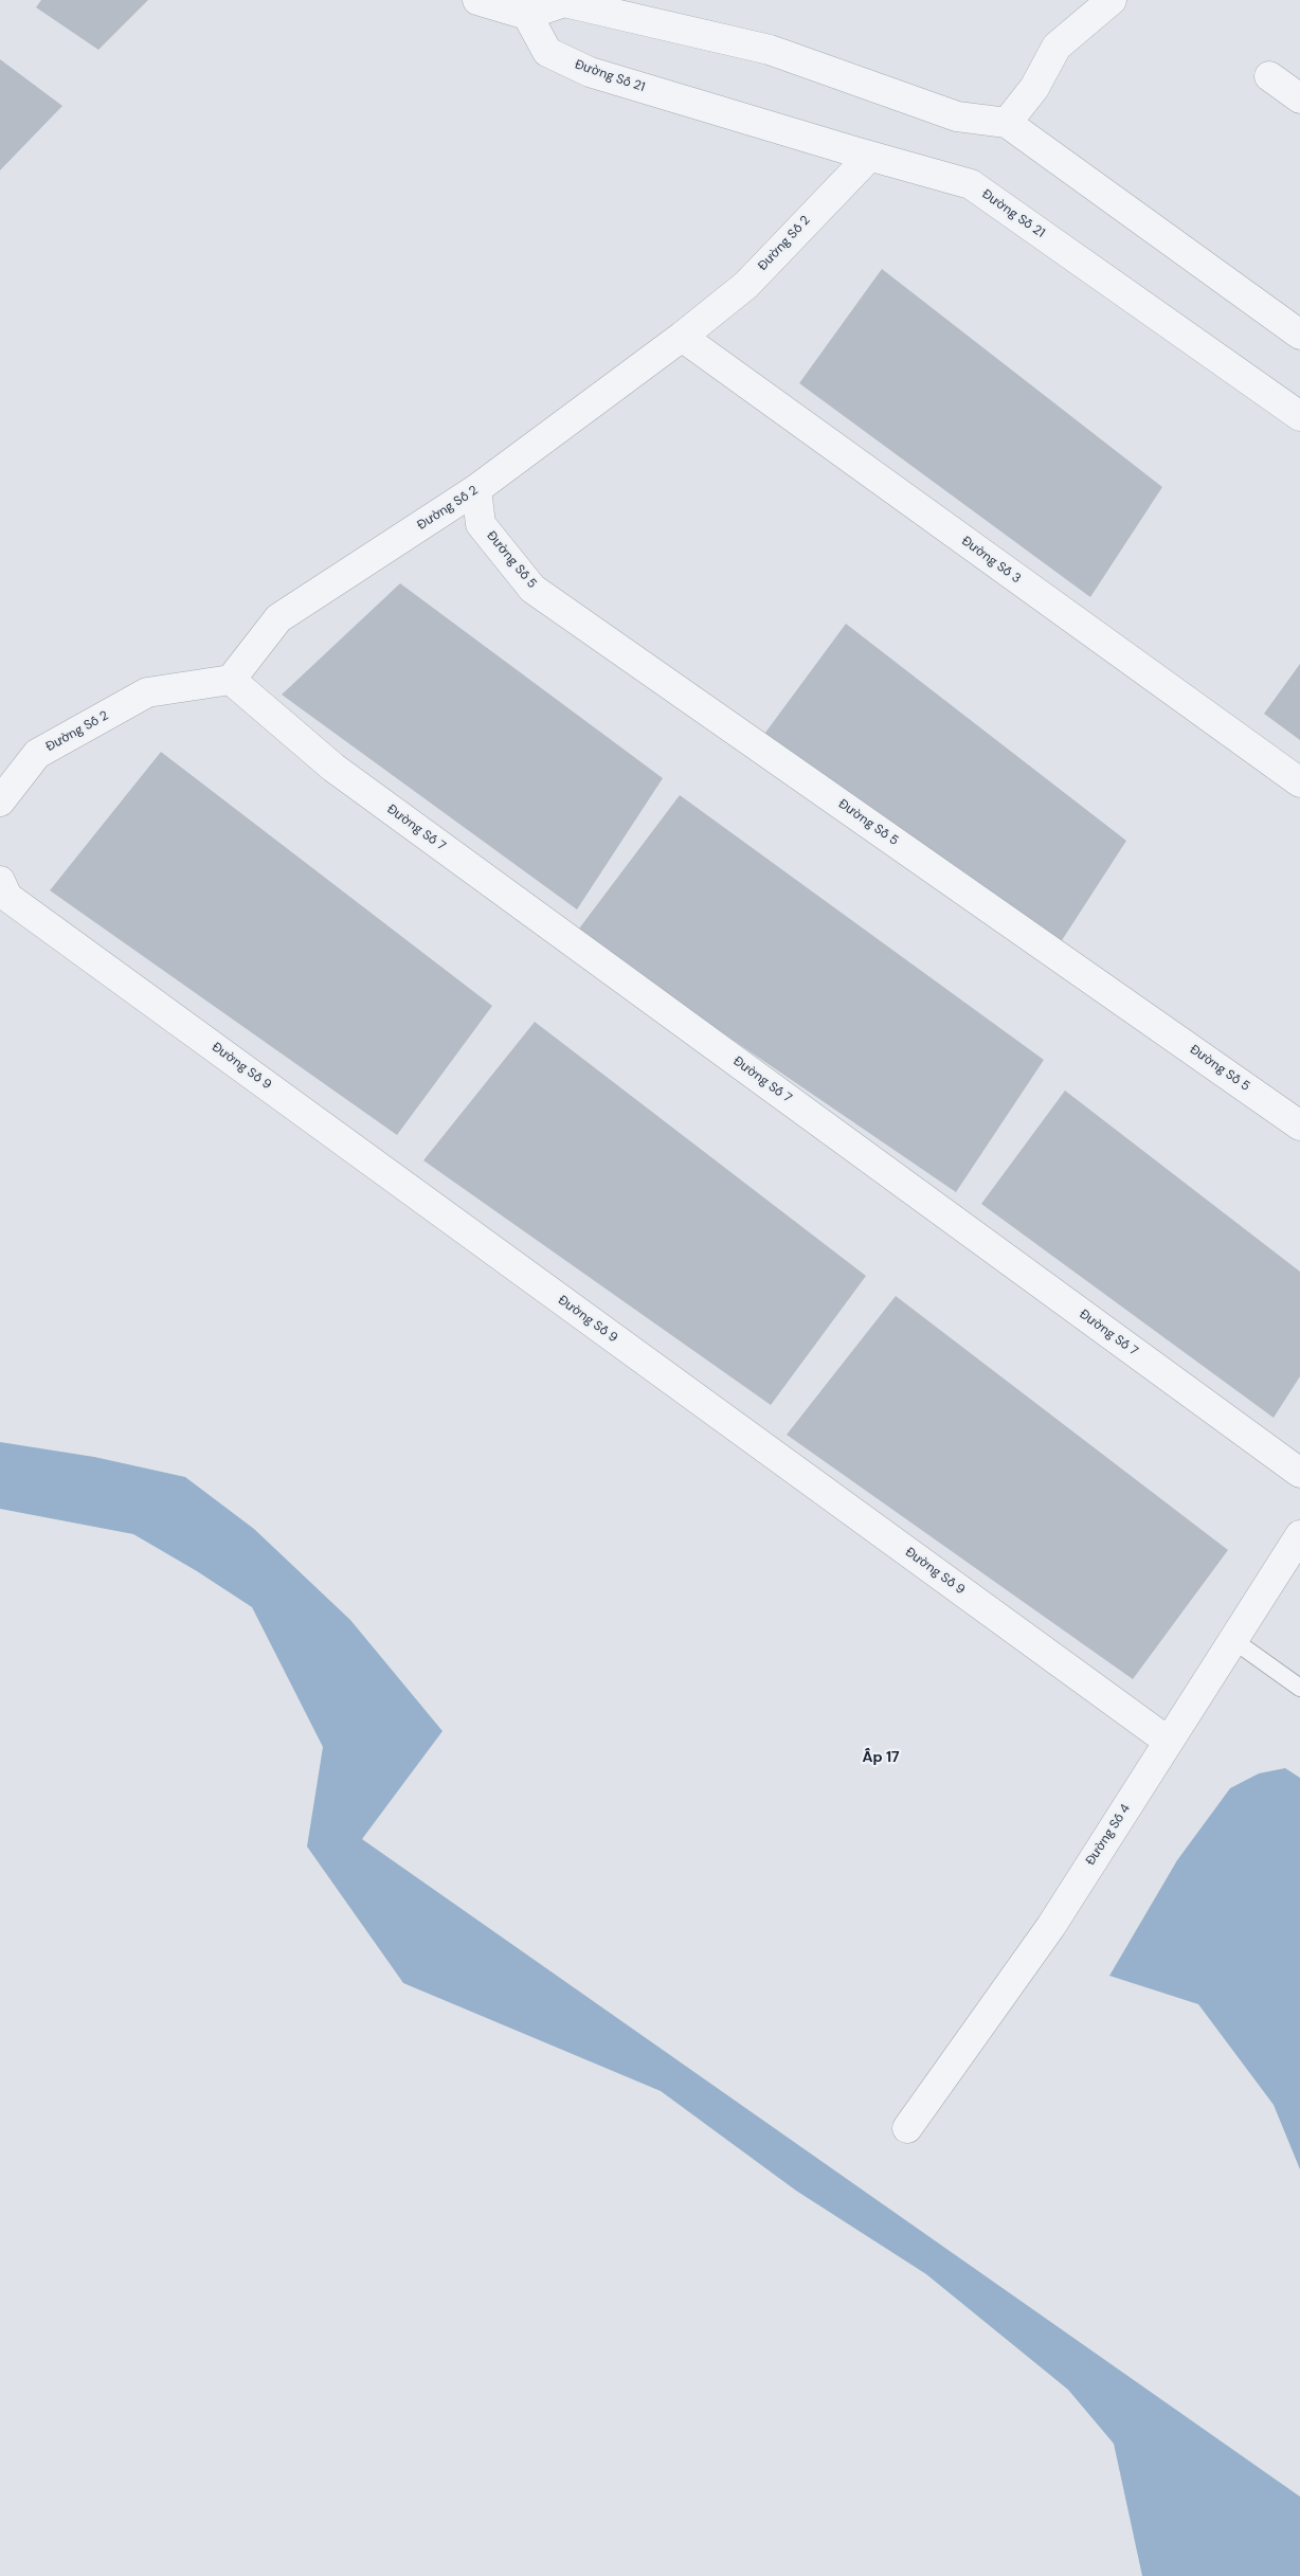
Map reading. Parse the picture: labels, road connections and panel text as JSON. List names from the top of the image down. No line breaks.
{"streets":{"street":["Đường Số 21","Đường Số 2","Đường Số 5","Đường Số 3","Đường Số 7","Đường Số 9","Đường Số 4"]},"crossings":[["Đường Số 21","Đường Số 2"],["Đường Số 2","Đường Số 5"],["Đường Số 2","Đường Số 3"],["Đường Số 2","Đường Số 7"],["Đường Số 9","Đường Số 4"]],"districts":["Ấp 17"]}
